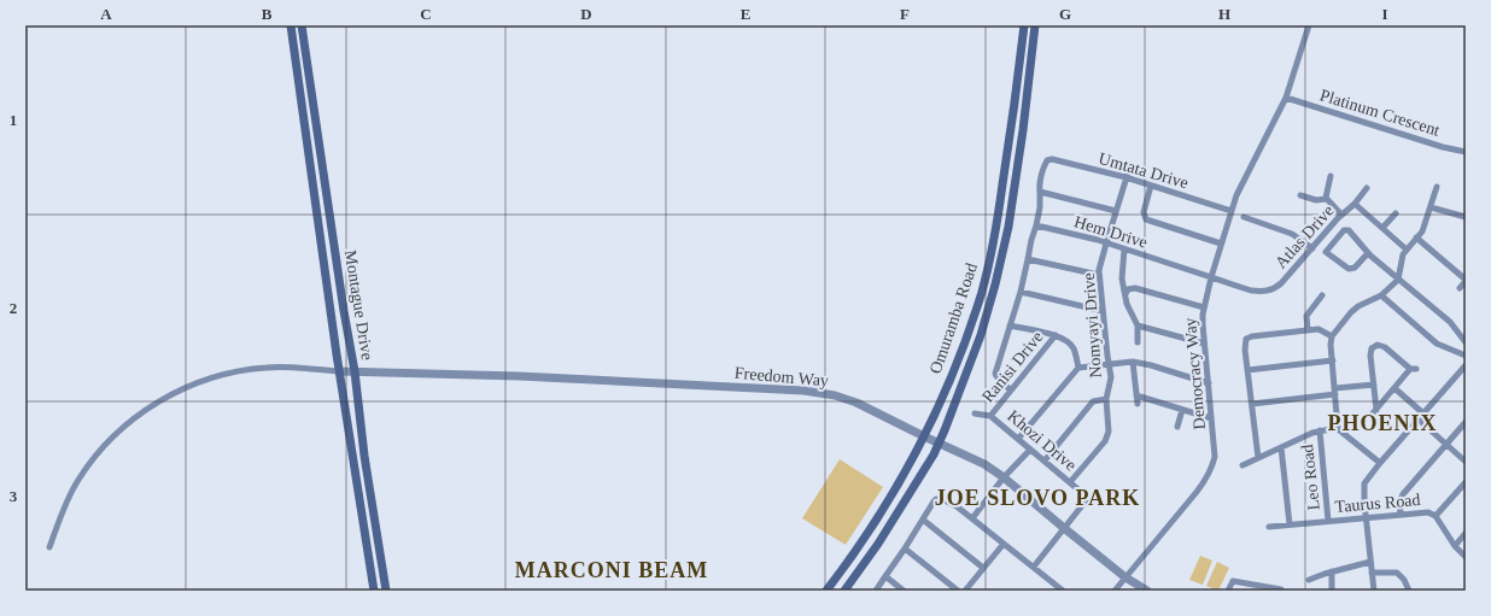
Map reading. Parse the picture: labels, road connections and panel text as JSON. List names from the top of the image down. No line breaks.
{"streets":{"main road":["Montague Drive","Omuramba Road"],"street":["Platinum Crescent","Umtata Drive","Hem Drive","Atlas Drive","Nomyayi Drive","Ranisi Drive","Democracy Way","Freedom Way","Khozi Drive","Leo Road","Taurus Road"]},"crossings":[["Platinum Crescent","Democracy Way"],["Umtata Drive","Nomyayi Drive"],["Umtata Drive","Democracy Way"],["Hem Drive","Atlas Drive"],["Hem Drive","Nomyayi Drive"],["Hem Drive","Democracy Way"],["Atlas Drive","Democracy Way"],["Montague Drive","Freedom Way"],["Omuramba Road","Freedom Way"],["Nomyayi Drive","Khozi Drive"],["Ranisi Drive","Khozi Drive"],["Democracy Way","Freedom Way"],["Freedom Way","Khozi Drive"],["Leo Road","Taurus Road"]],"districts":["PHOENIX","JOE SLOVO PARK","MARCONI BEAM"],"grid":{"columns":["A","B","C","D","E","F","G","H","I"],"rows":["1","2","3"]}}
